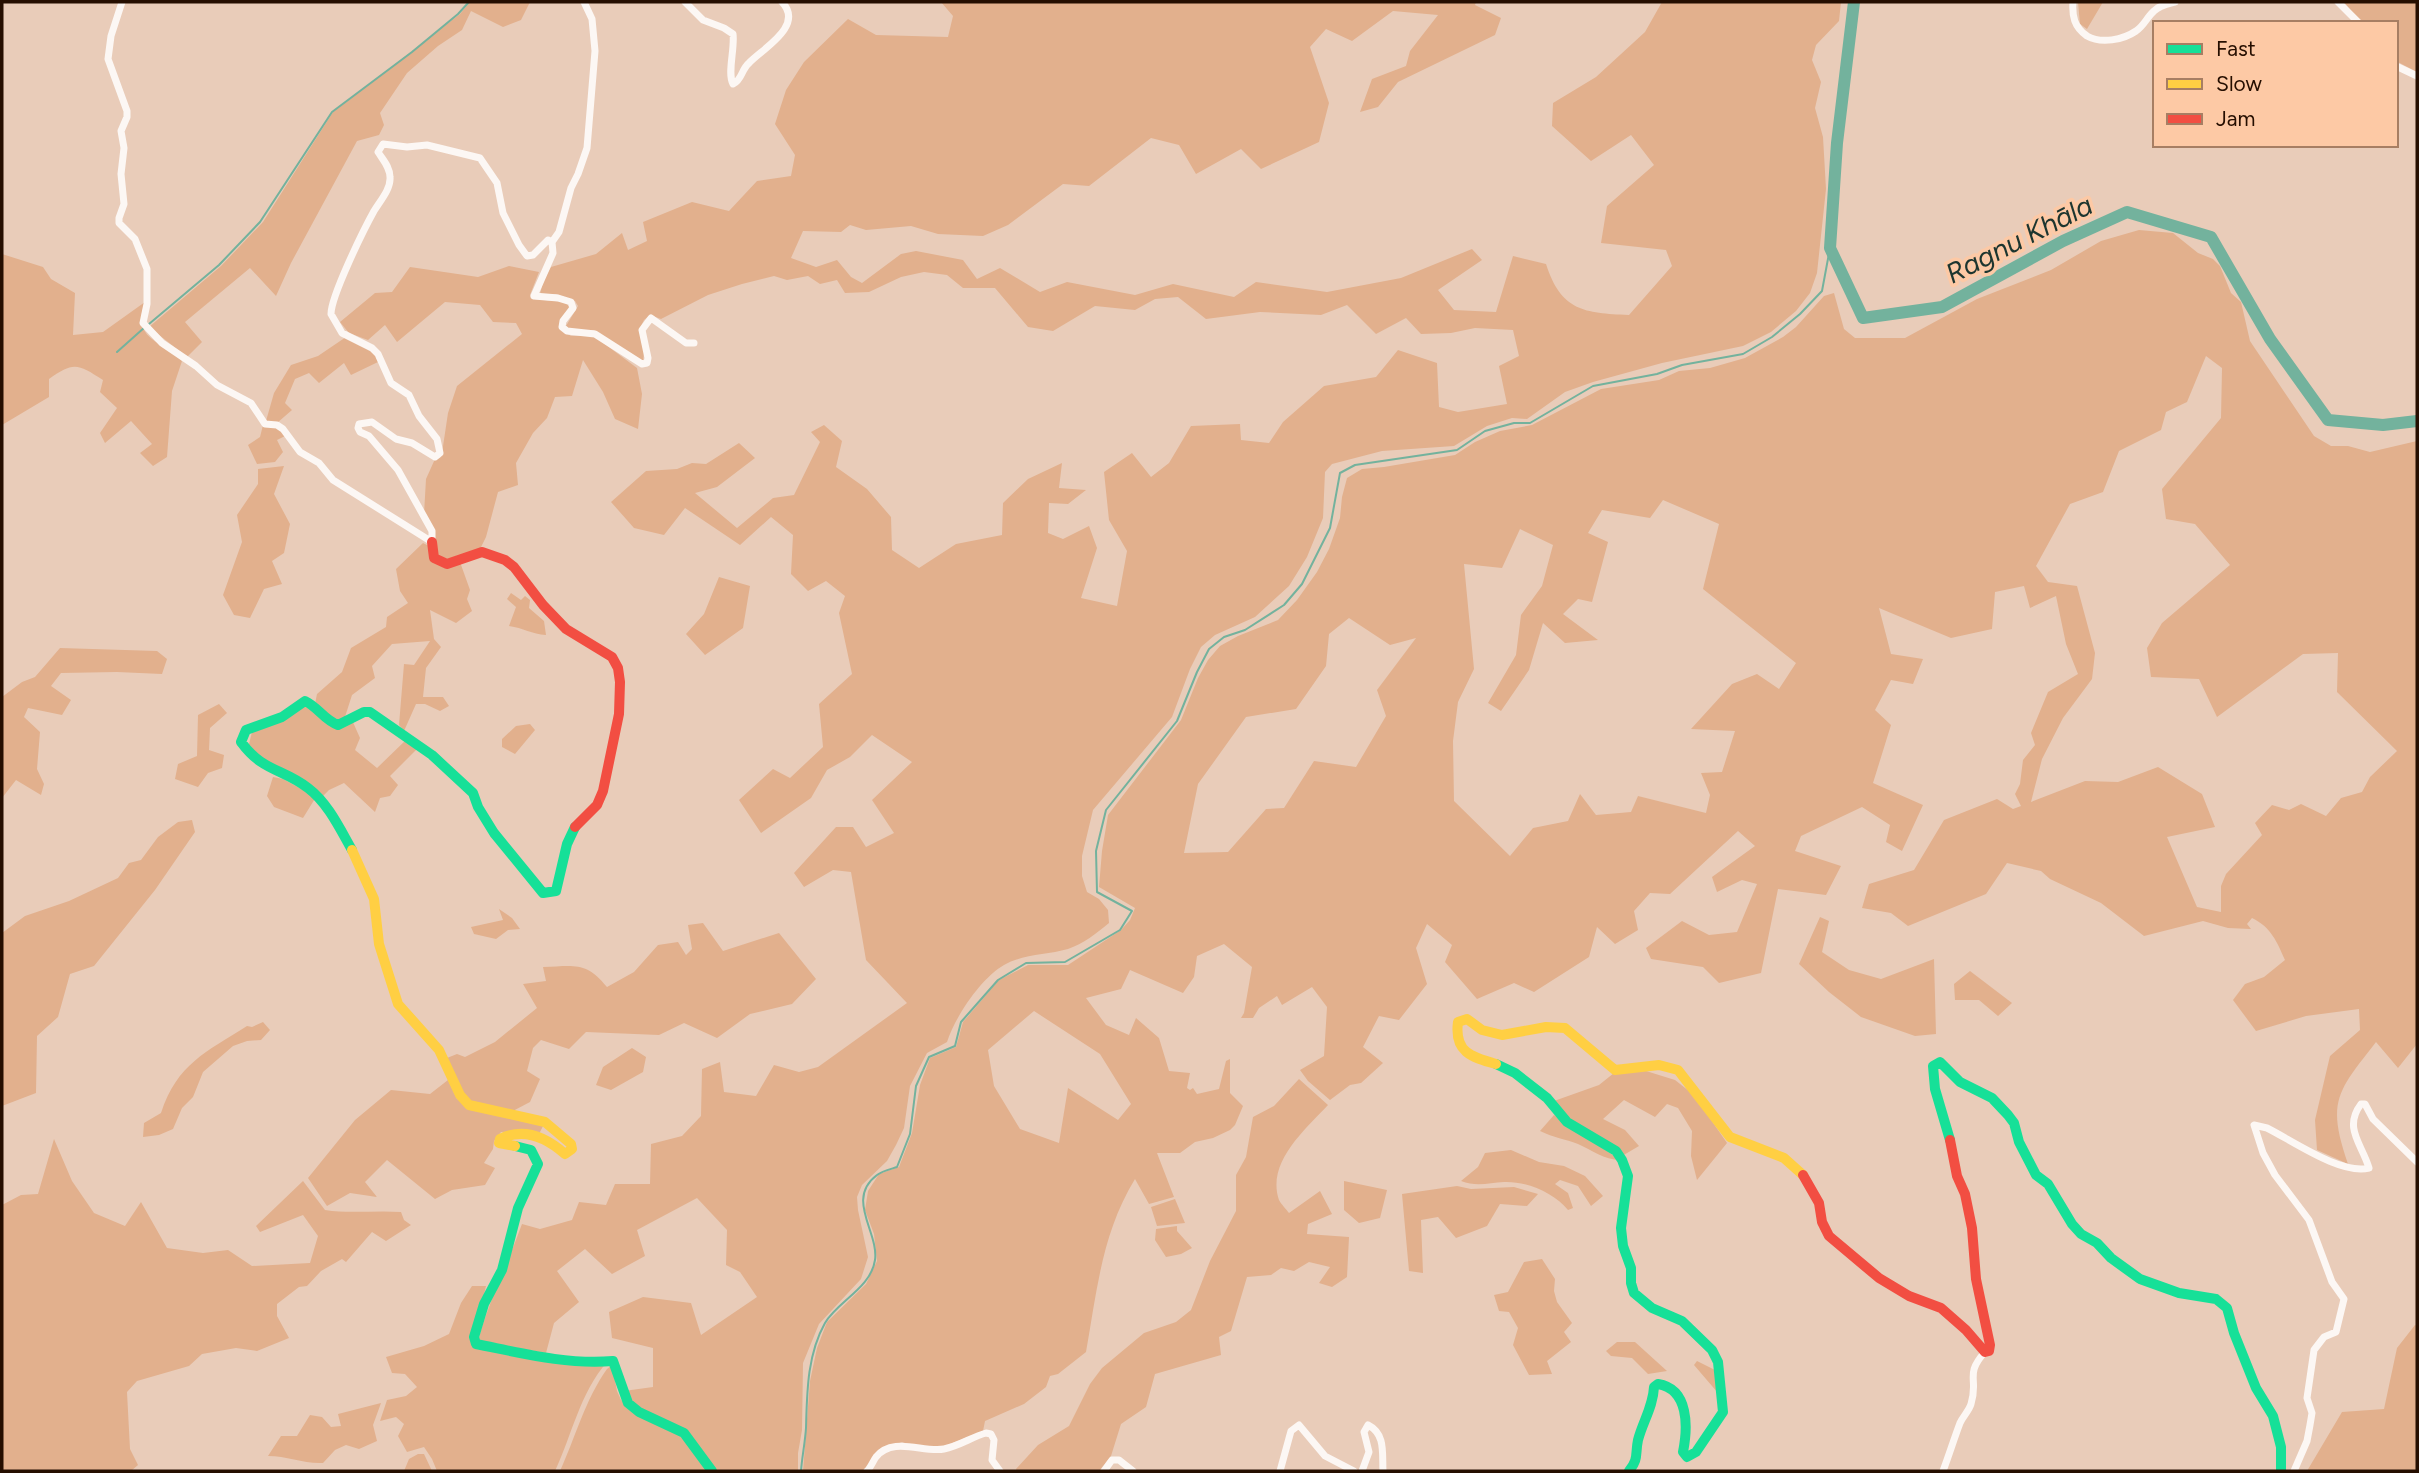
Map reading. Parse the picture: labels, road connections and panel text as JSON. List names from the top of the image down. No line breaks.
{"water":["Ragnu Khāla"],"legend":["Fast","Slow","Jam"]}
